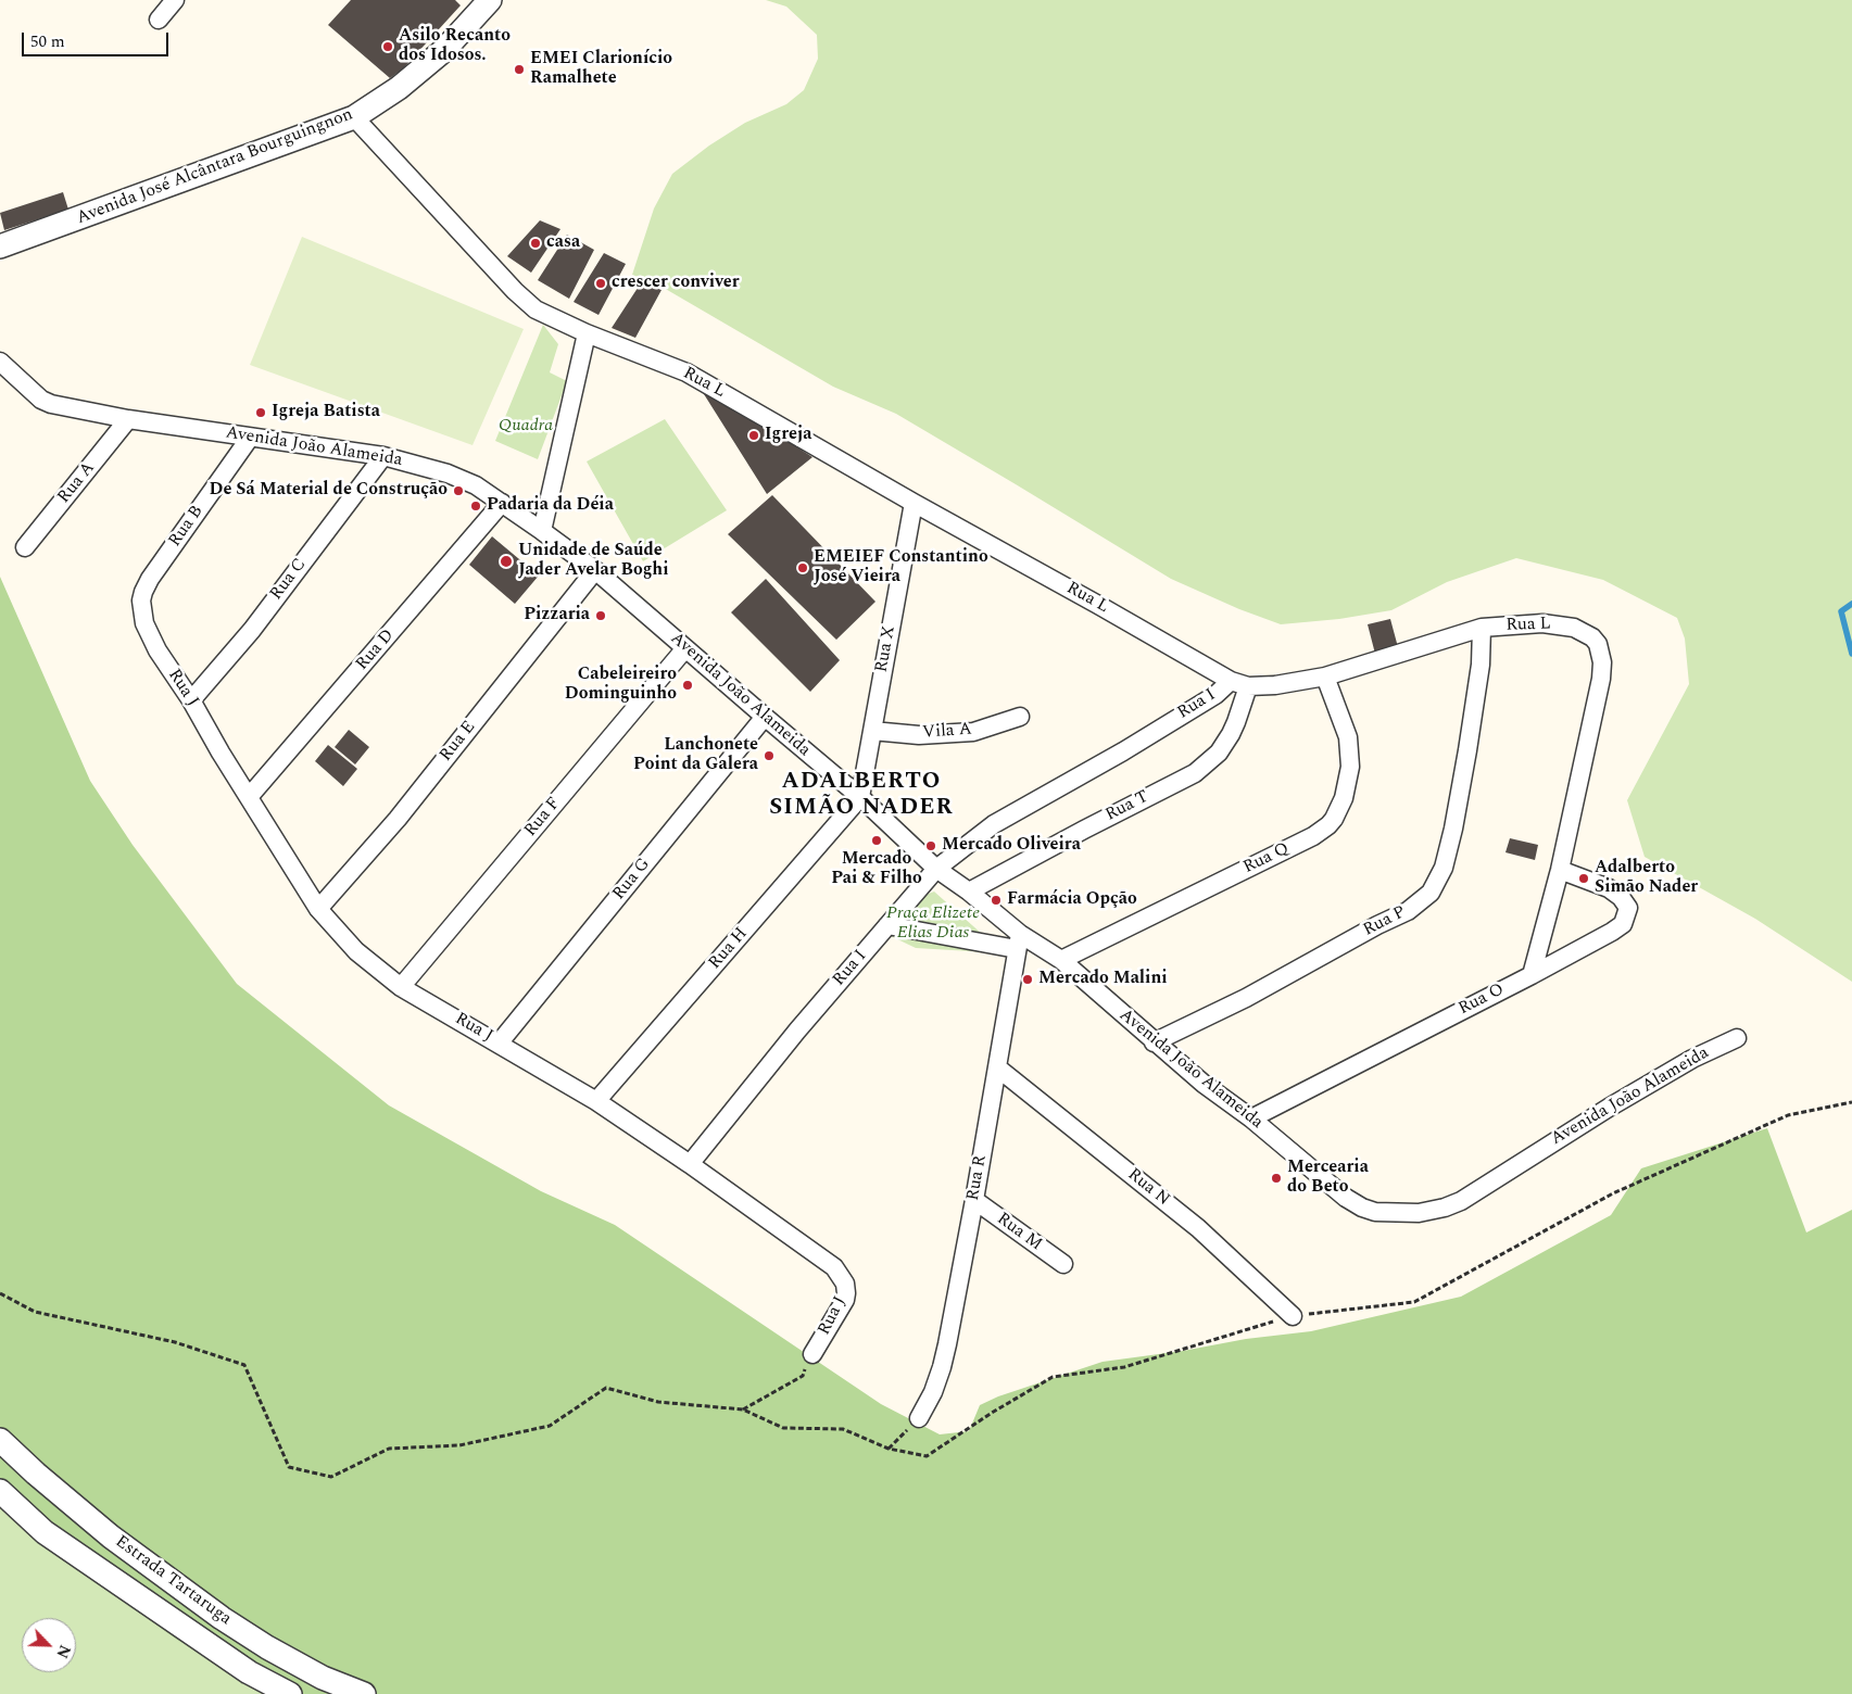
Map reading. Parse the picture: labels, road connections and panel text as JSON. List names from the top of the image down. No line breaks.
{"streets":{"street":["Avenida José Alcântara Bourguingnon","Rua L","Avenida João Alameida","Rua A","Rua B","Rua C","Rua X","Rua D","Rua J","Rua I","Vila A","Rua E","Rua T","Rua F","Rua Q","Rua G","Rua P","Rua H","Rua O","Rua R","Rua N","Rua M","Estrada Tartaruga"]},"crossings":[["Avenida José Alcântara Bourguingnon","Rua L"],["Rua L","Rua X"],["Rua L","Rua I"],["Rua L","Rua T"],["Rua L","Rua Q"],["Rua L","Rua P"],["Rua L","Rua O"],["Avenida João Alameida","Rua A"],["Avenida João Alameida","Rua B"],["Avenida João Alameida","Rua C"],["Avenida João Alameida","Rua X"],["Avenida João Alameida","Rua D"],["Avenida João Alameida","Rua I"],["Avenida João Alameida","Rua E"],["Avenida João Alameida","Rua T"],["Avenida João Alameida","Rua F"],["Avenida João Alameida","Rua Q"],["Avenida João Alameida","Rua G"],["Avenida João Alameida","Rua P"],["Avenida João Alameida","Rua H"],["Avenida João Alameida","Rua O"],["Avenida João Alameida","Rua R"],["Rua B","Rua J"],["Rua C","Rua J"],["Rua X","Vila A"],["Rua X","Rua H"],["Rua D","Rua J"],["Rua J","Rua I"],["Rua J","Rua E"],["Rua J","Rua F"],["Rua J","Rua G"],["Rua J","Rua H"],["Rua I","Rua T"],["Rua R","Rua N"],["Rua R","Rua M"]],"districts":["ADALBERTO SIMÃO NADER"],"parks":["Quadra","Praça Elizete Elias Dias"],"places":["Asilo Recanto dos Idosos.","EMEI Clarionício Ramalhete","casa","crescer conviver","Igreja Batista","Igreja","De Sá Material de Construção","Padaria da Déia","Unidade de Saúde Jader Avelar Boghi","EMEIEF Constantino José Vieira","Pizzaria","Cabeleireiro Dominguinho","Lanchonete Point da Galera","Mercado Pai & Filho","Mercado Oliveira","Adalberto Simão Nader","Farmácia Opção","Mercado Malini","Mercearia do Beto"],"scale_bar":"50 m","north":"bottom right"}
